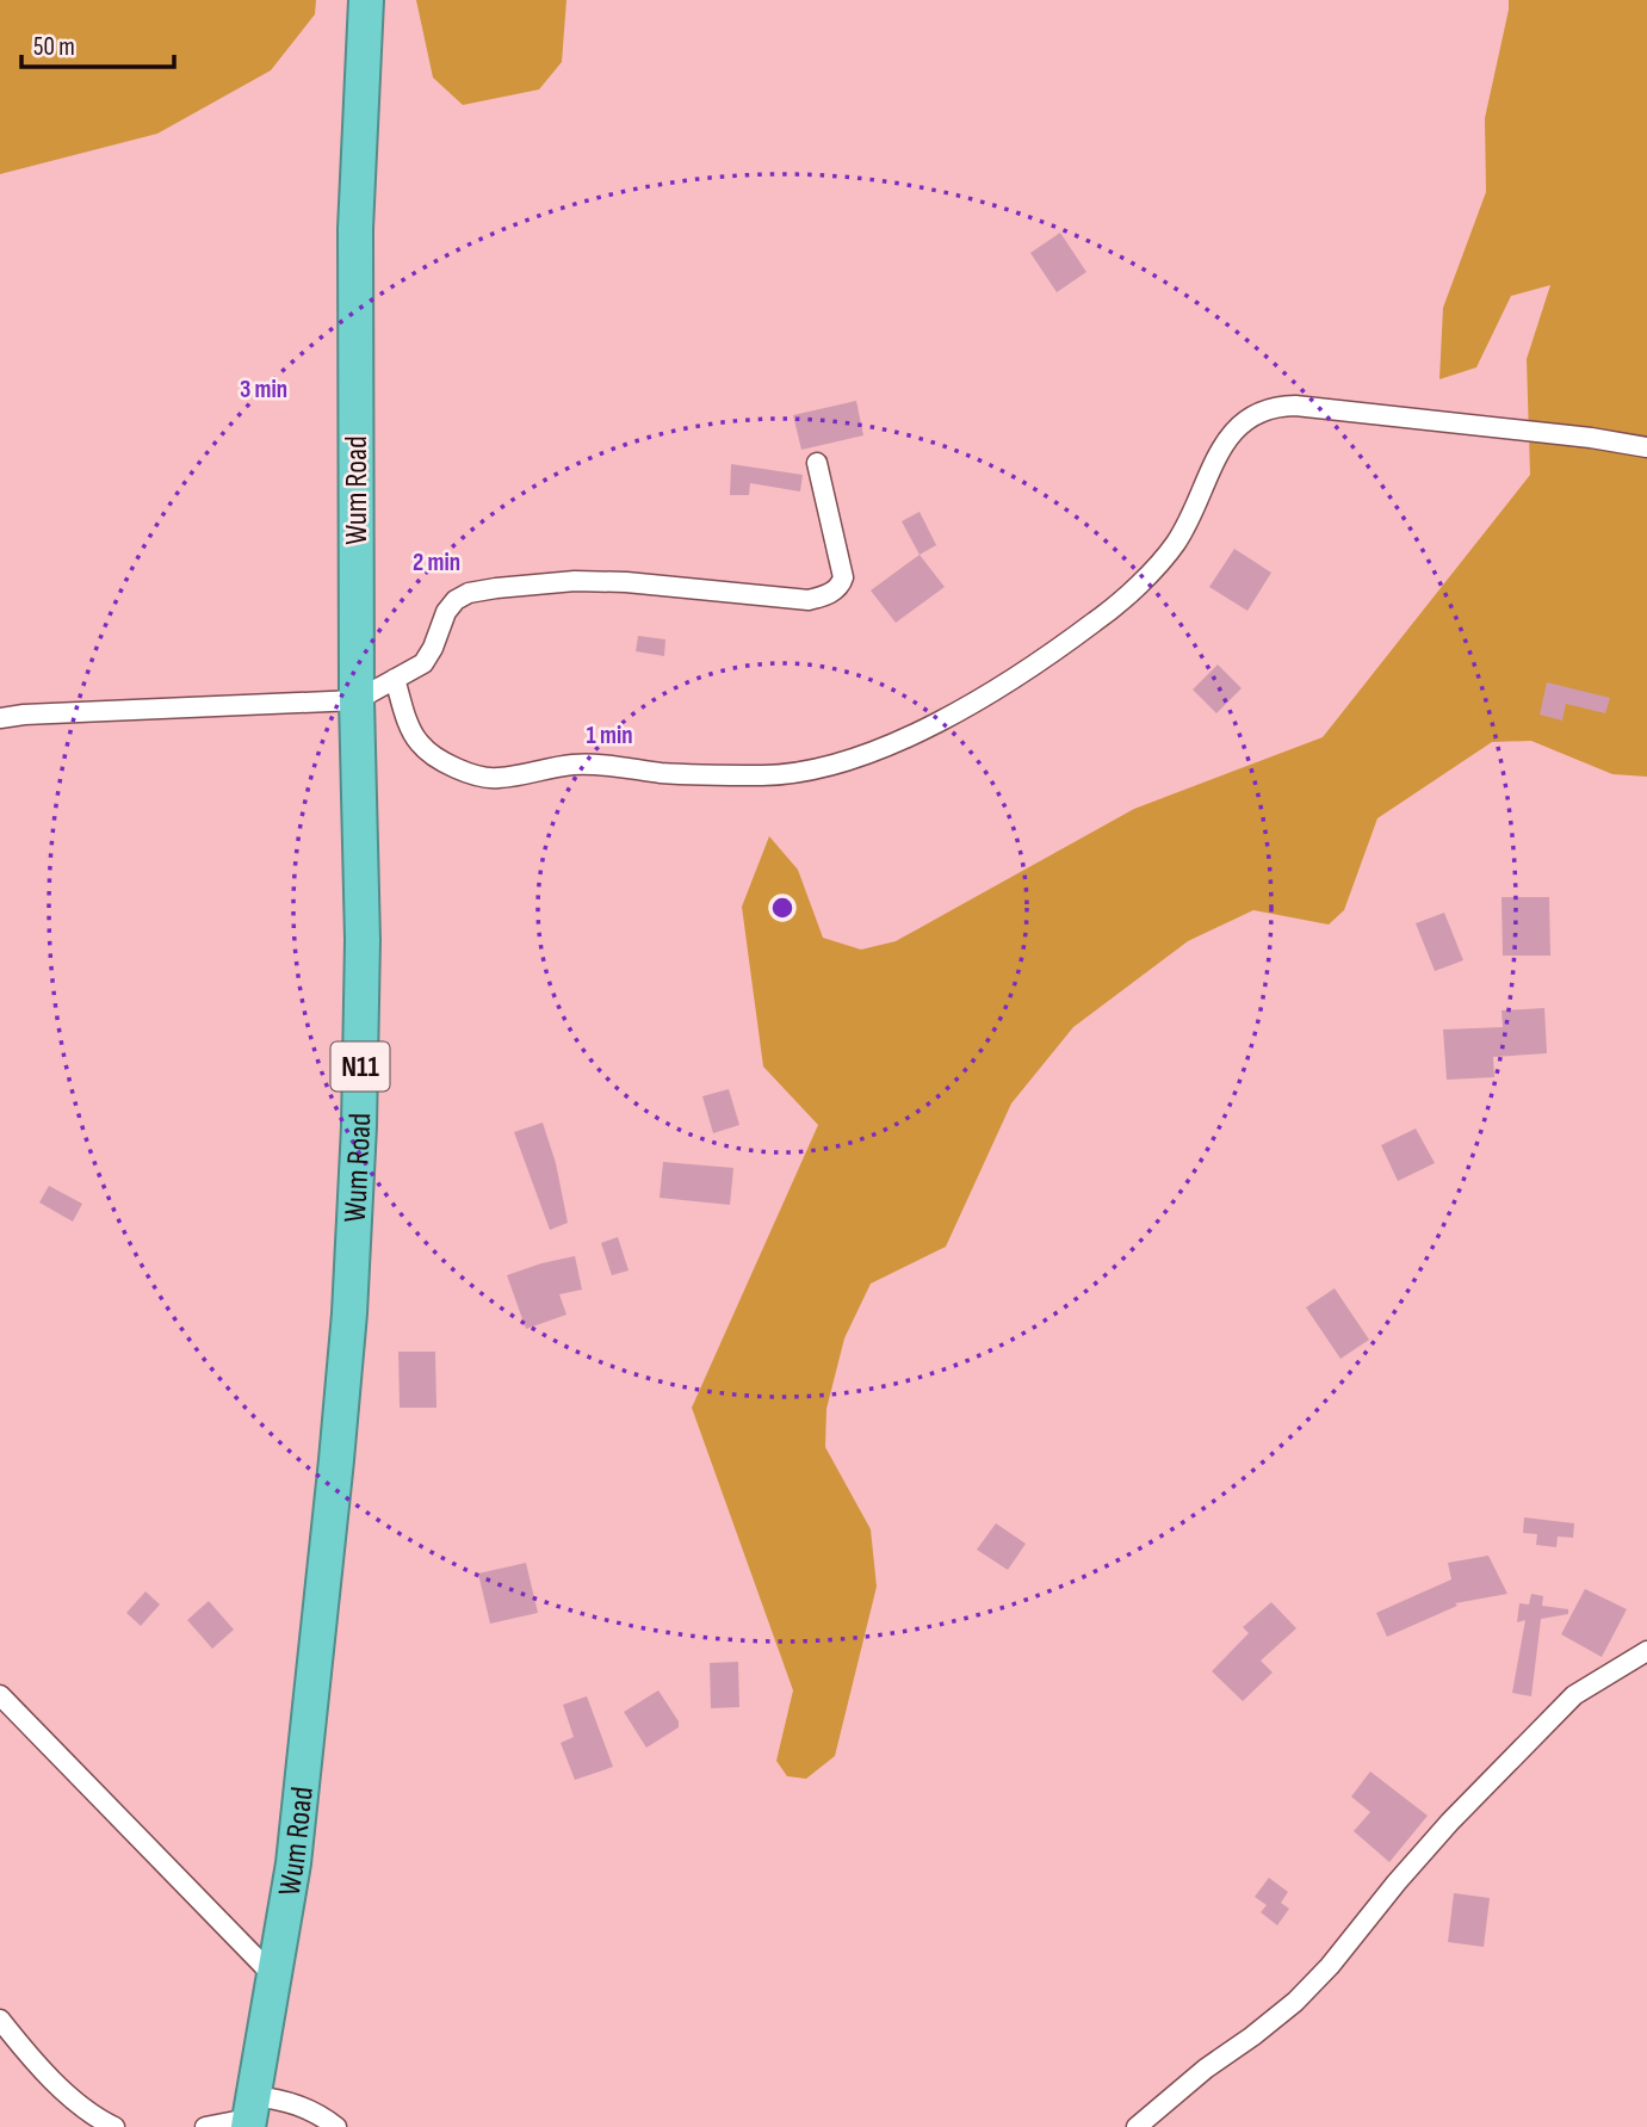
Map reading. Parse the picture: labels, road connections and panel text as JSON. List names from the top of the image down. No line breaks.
{"streets":{"highway":["Wum Road","N11"]},"scale_bar":"50 m","rings":["3 min","2 min","1 min"]}
